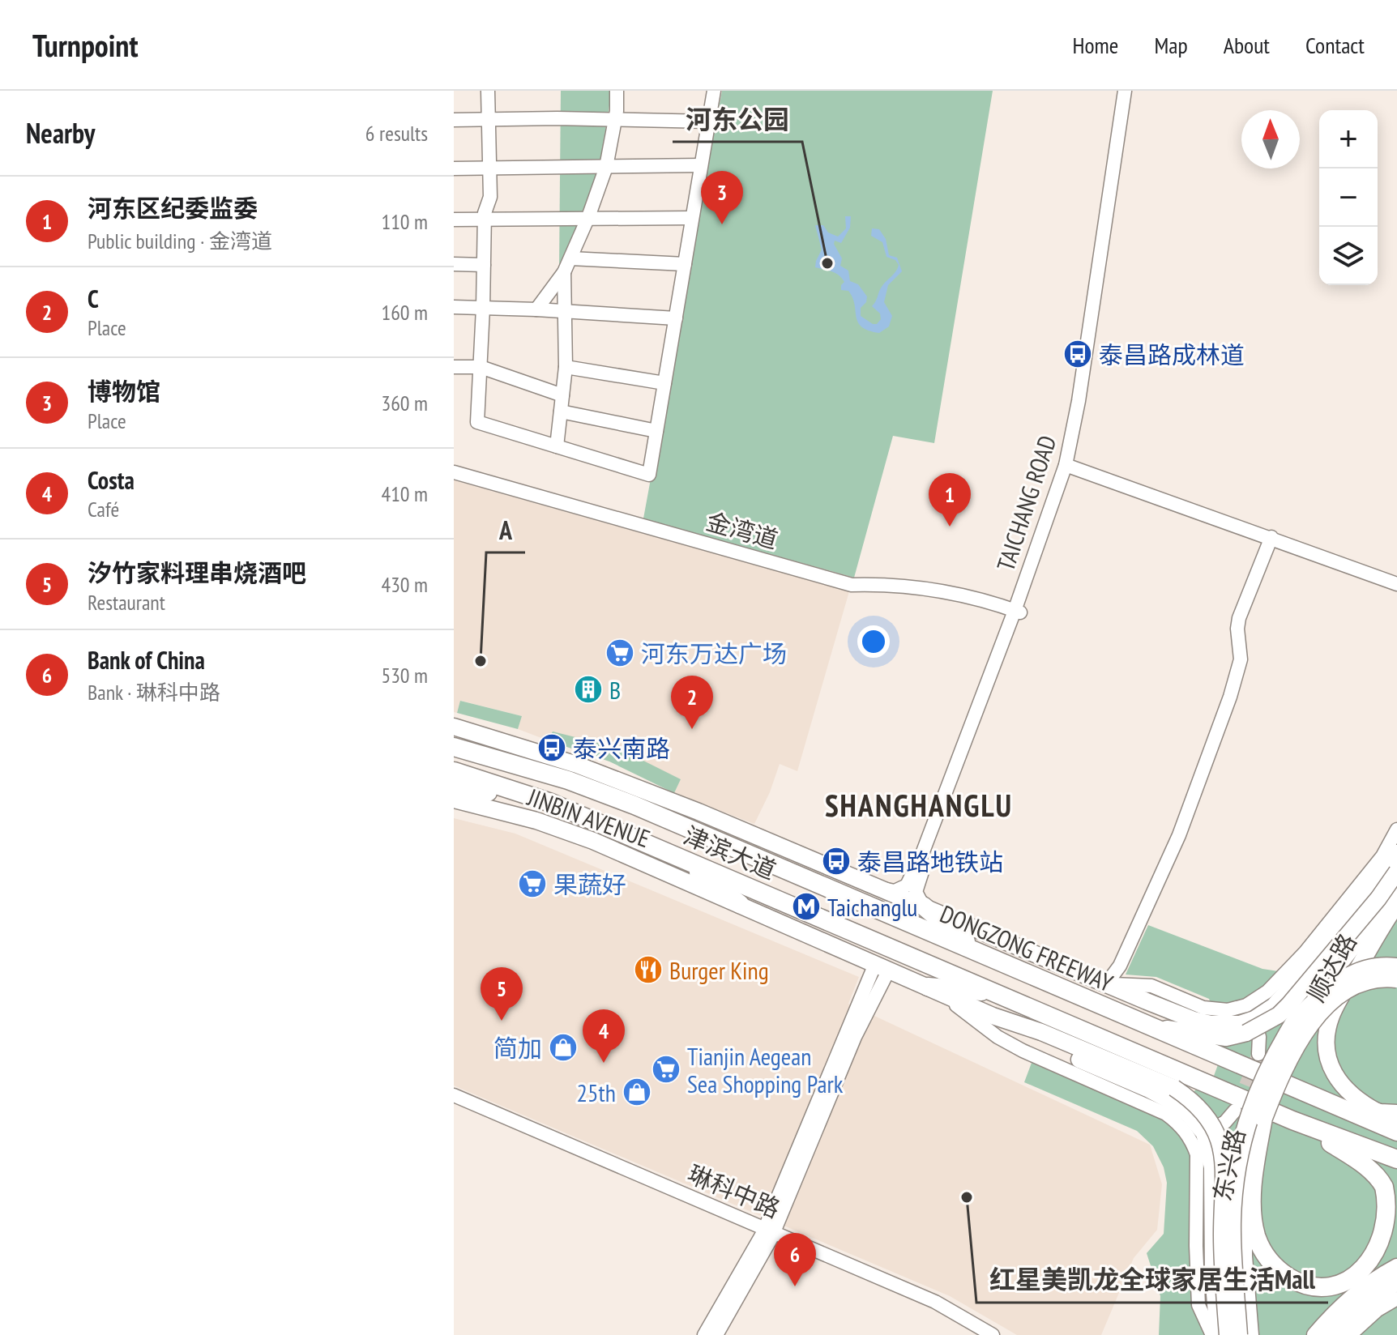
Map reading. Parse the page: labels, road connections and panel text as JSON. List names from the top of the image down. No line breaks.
{"streets":{"highway":["津滨大道","DONGZONG FREEWAY","东兴路"],"main road":["JINBIN AVENUE","顺达路"],"street":["TAICHANG ROAD","金湾道","琳科中路"]},"crossings":[["TAICHANG ROAD","金湾道"],["顺达路","东兴路"]],"districts":["SHANGHANGLU"],"places":{"other":["河东公园","A","红星美凯龙全球家居生活Mall"],"bus stop":["泰昌路成林道","泰兴南路","泰昌路地铁站"],"supermarket":["河东万达广场","果蔬好","Tianjin Aegean Sea Shopping Park"],"building":["B"],"metro station":["Taichanglu"],"restaurant":["Burger King"],"shop":["简加","25th"]},"north":"top","page":{"header":"Turnpoint","nav":["Home","Map","About","Contact"],"heading":["Nearby","6 results"],"map_buttons":["+","−"],"pins":["3","1","2","5","4","6"],"list":[{"mark":"1","name":"河东区纪委监委","note":"Public building · 金湾道","value":"110 m"},{"mark":"2","name":"C","note":"Place","value":"160 m"},{"mark":"3","name":"博物馆","note":"Place","value":"360 m"},{"mark":"4","name":"Costa","note":"Café","value":"410 m"},{"mark":"5","name":"汐竹家料理串烧酒吧","note":"Restaurant","value":"430 m"},{"mark":"6","name":"Bank of China","note":"Bank · 琳科中路","value":"530 m"}]}}
